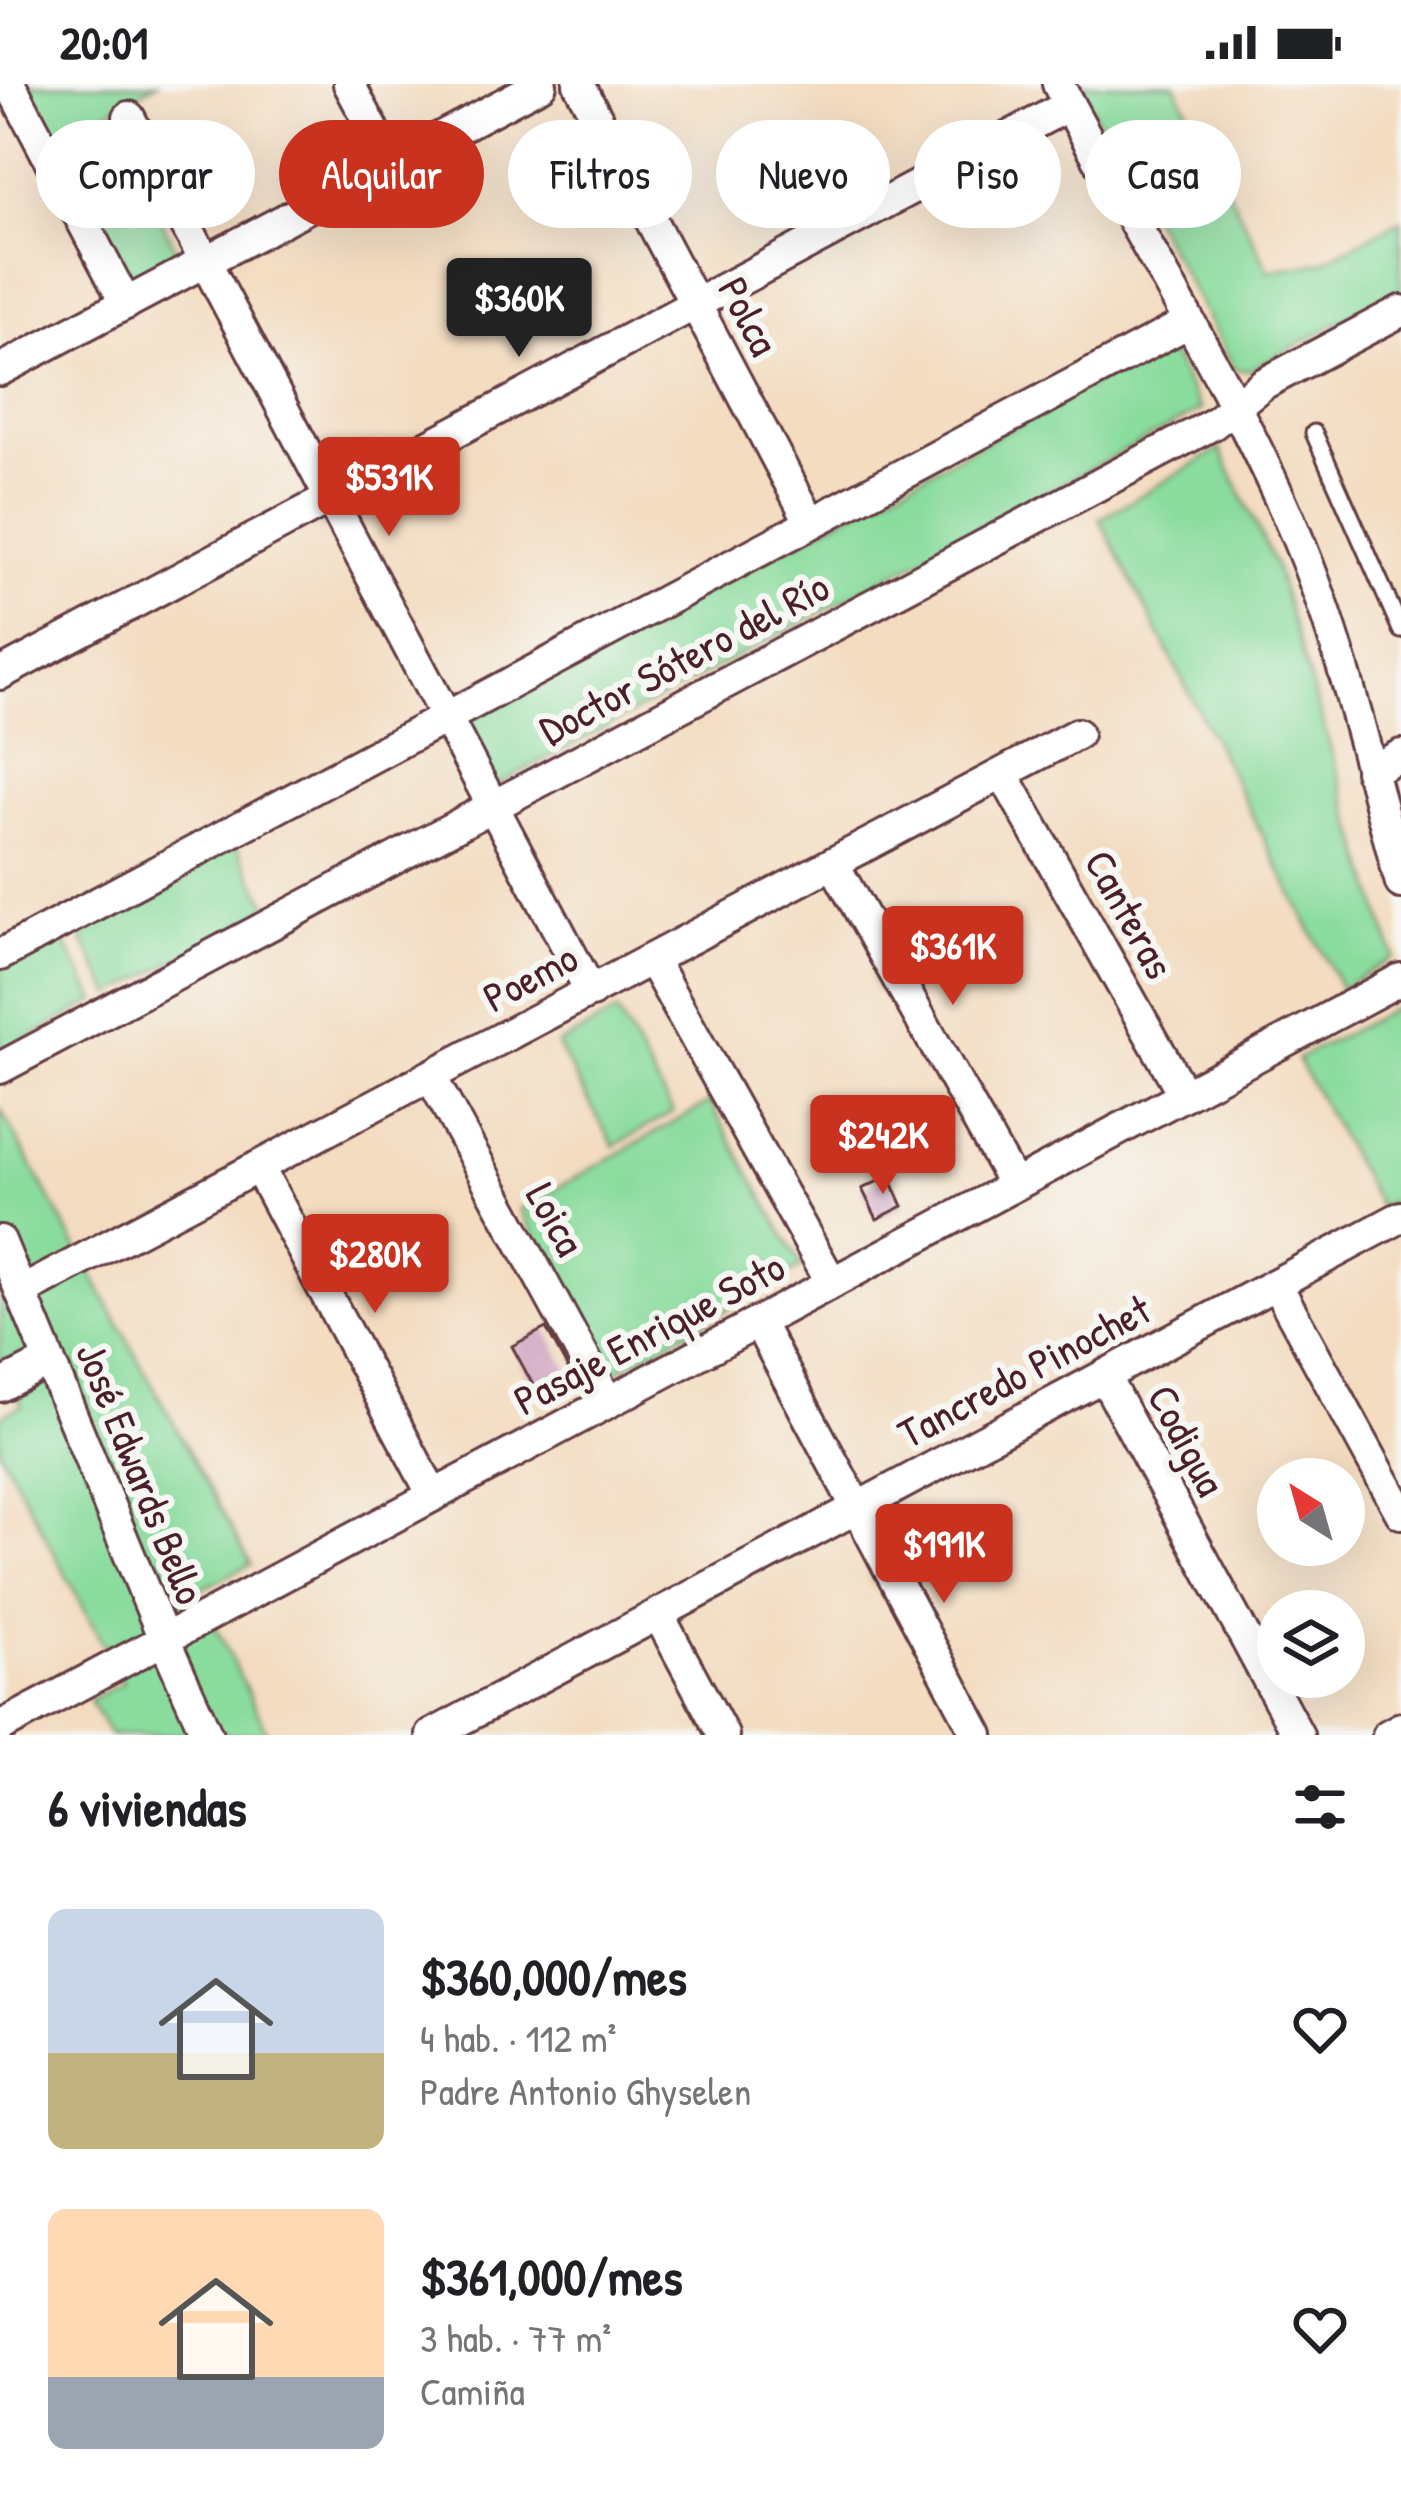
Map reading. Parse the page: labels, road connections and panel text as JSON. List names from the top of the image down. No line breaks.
{"streets":{"street":["Polca","Doctor Sótero del Río","Canteras","Poemo","Loica","Pasaje Enrique Soto","Tancredo Pinochet","Codigua","José Edwards Bello"]},"crossings":[["Polca","Doctor Sótero del Río"],["Canteras","Poemo"],["Canteras","Pasaje Enrique Soto"],["Poemo","Loica"],["Poemo","José Edwards Bello"],["Loica","Pasaje Enrique Soto"],["Pasaje Enrique Soto","José Edwards Bello"],["Tancredo Pinochet","Codigua"]],"north":"top left","page":{"status":"20:01","chip":["Comprar","Alquilar","Filtros","Nuevo","Piso","Casa"],"price":["$360K","$531K","$361K","$242K","$280K","$191K"],"heading":"6 viviendas","list":[{"name":"$360,000/mes","note":"4 hab. · 112 m² · Padre Antonio Ghyselen"},{"name":"$361,000/mes","note":"3 hab. · 77 m² · Camiña"}]}}
